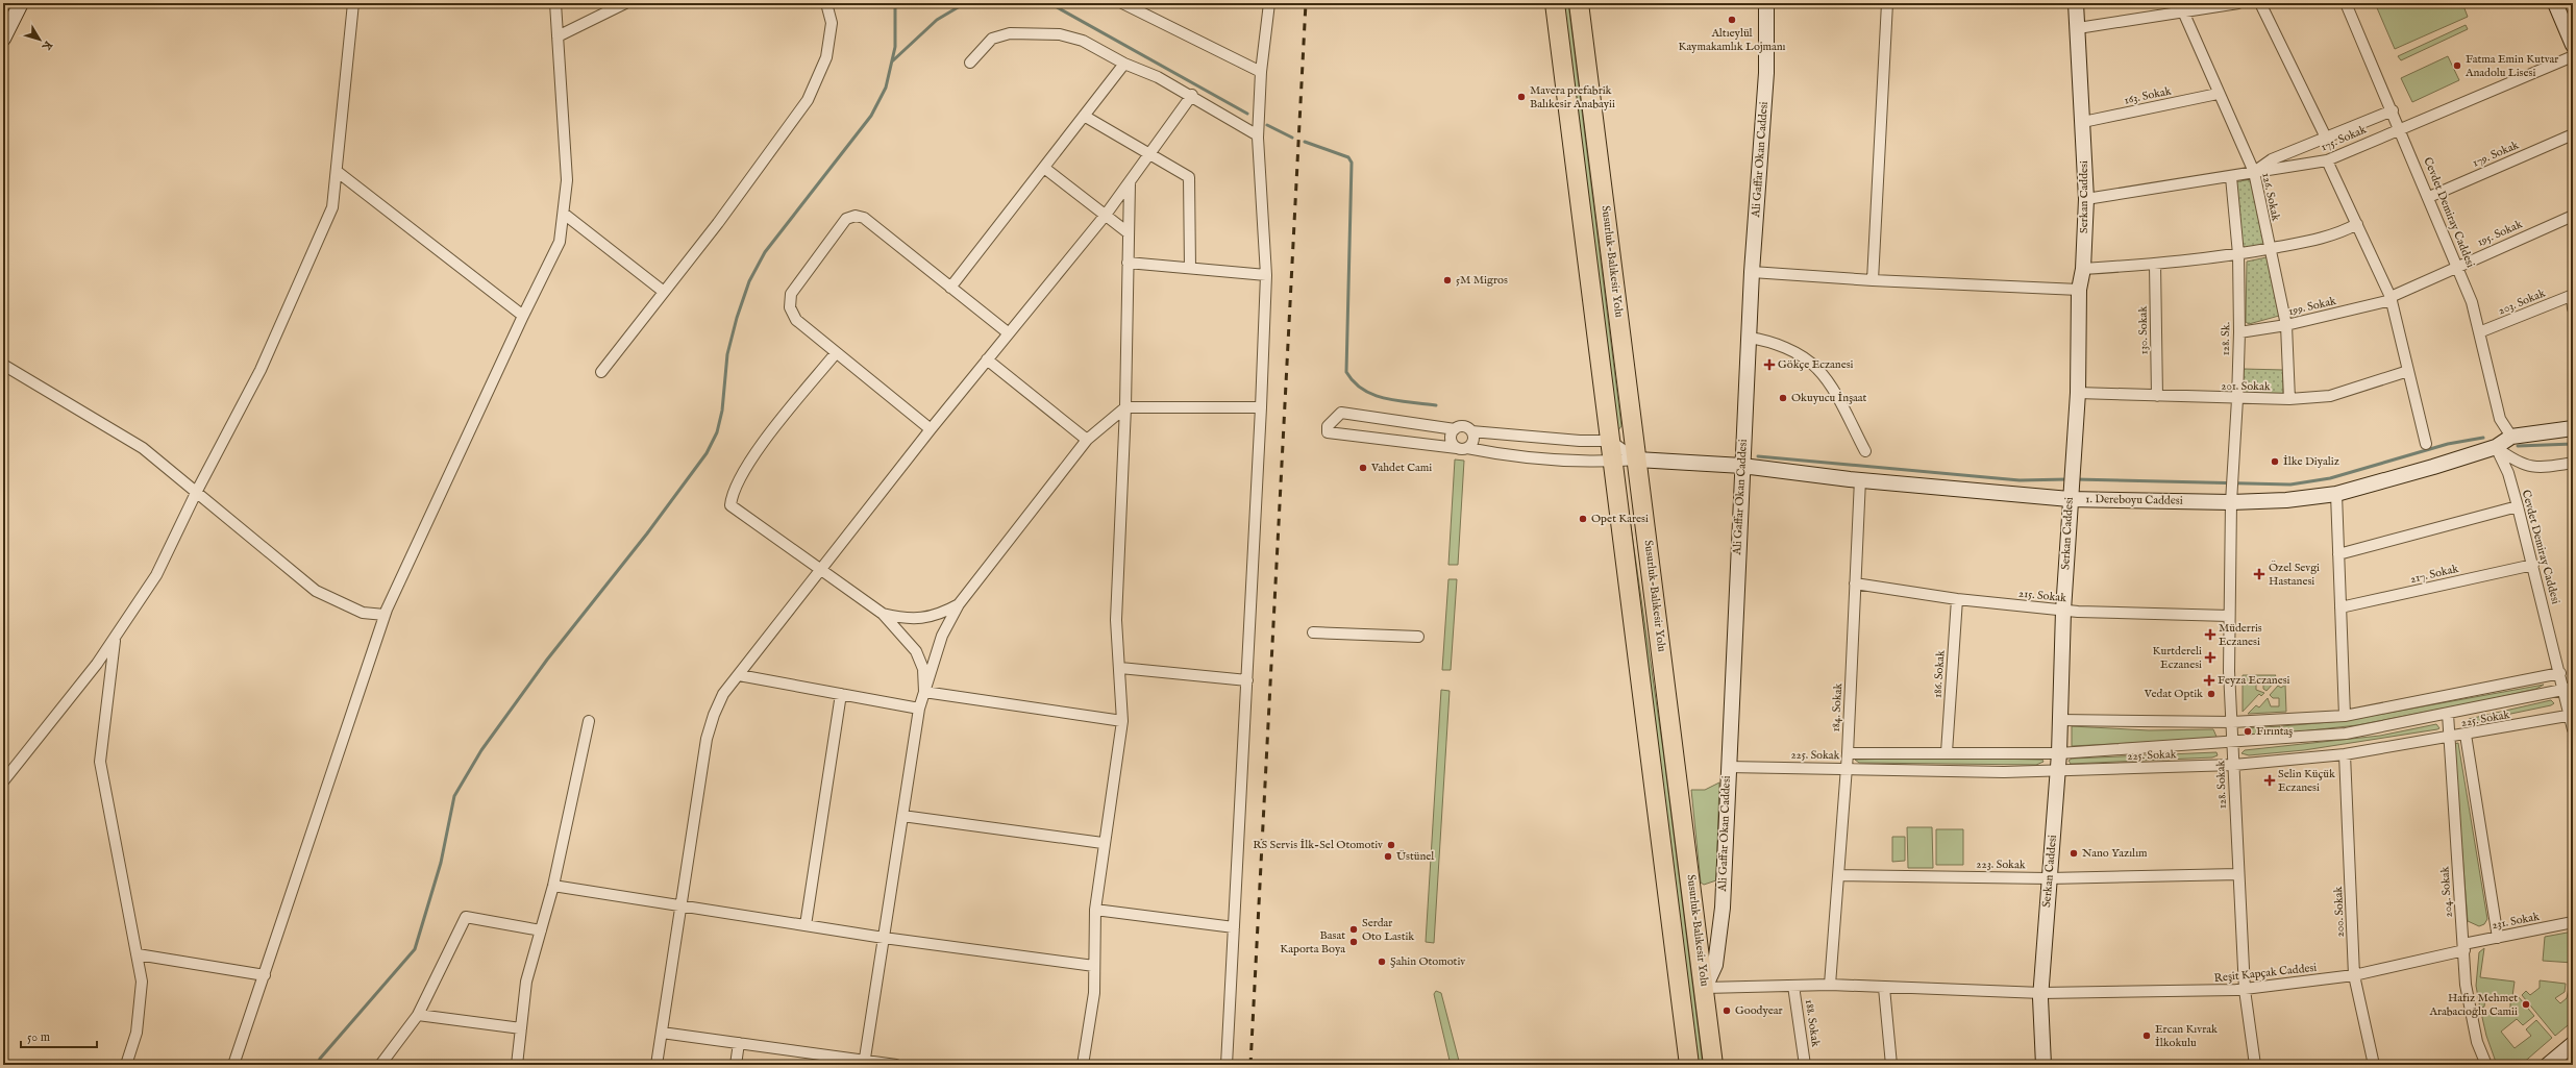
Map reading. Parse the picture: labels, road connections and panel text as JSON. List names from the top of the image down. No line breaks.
{"streets":{"highway":["Susurluk-Balıkesir Yolu"],"main road":["Ali Gaffar Okan Caddesi","Serkan Caddesi","1. Dereboyu Caddesi"],"street":["163. Sokak","175. Sokak","179. Sokak","126. Sokak","Cevdet Demiray Caddesi","195. Sokak","203. Sokak","199. Sokak","130. Sokak","128. Sk.","201. Sokak","217. Sokak","215. Sokak","186. Sokak","184. Sokak","225. Sokak","128. Sokak","223. Sokak","204. Sokak","200. Sokak","231. Sokak","Reşit Kapçak Caddesi","188. Sokak"]},"crossings":[["163. Sokak","Serkan Caddesi"],["163. Sokak","126. Sokak"],["175. Sokak","Serkan Caddesi"],["175. Sokak","126. Sokak"],["175. Sokak","Cevdet Demiray Caddesi"],["175. Sokak","128. Sk."],["179. Sokak","Cevdet Demiray Caddesi"],["Ali Gaffar Okan Caddesi","Susurluk-Balıkesir Yolu"],["Ali Gaffar Okan Caddesi","1. Dereboyu Caddesi"],["Ali Gaffar Okan Caddesi","225. Sokak"],["Ali Gaffar Okan Caddesi","Reşit Kapçak Caddesi"],["Serkan Caddesi","201. Sokak"],["Serkan Caddesi","1. Dereboyu Caddesi"],["Serkan Caddesi","215. Sokak"],["Serkan Caddesi","225. Sokak"],["Serkan Caddesi","223. Sokak"],["Serkan Caddesi","Reşit Kapçak Caddesi"],["126. Sokak","199. Sokak"],["126. Sokak","201. Sokak"],["Cevdet Demiray Caddesi","195. Sokak"],["Cevdet Demiray Caddesi","203. Sokak"],["Cevdet Demiray Caddesi","1. Dereboyu Caddesi"],["Cevdet Demiray Caddesi","217. Sokak"],["Cevdet Demiray Caddesi","225. Sokak"],["195. Sokak","199. Sokak"],["Susurluk-Balıkesir Yolu","1. Dereboyu Caddesi"],["Susurluk-Balıkesir Yolu","Reşit Kapçak Caddesi"],["199. Sokak","128. Sk."],["130. Sokak","201. Sokak"],["128. Sk.","201. Sokak"],["128. Sk.","1. Dereboyu Caddesi"],["128. Sk.","128. Sokak"],["1. Dereboyu Caddesi","184. Sokak"],["1. Dereboyu Caddesi","128. Sokak"],["215. Sokak","186. Sokak"],["215. Sokak","184. Sokak"],["215. Sokak","128. Sokak"],["186. Sokak","225. Sokak"],["184. Sokak","225. Sokak"],["184. Sokak","223. Sokak"],["184. Sokak","Reşit Kapçak Caddesi"],["225. Sokak","128. Sokak"],["225. Sokak","204. Sokak"],["225. Sokak","200. Sokak"],["128. Sokak","223. Sokak"],["128. Sokak","Reşit Kapçak Caddesi"],["204. Sokak","231. Sokak"],["204. Sokak","Reşit Kapçak Caddesi"],["200. Sokak","Reşit Kapçak Caddesi"],["231. Sokak","Reşit Kapçak Caddesi"],["Reşit Kapçak Caddesi","188. Sokak"]],"places":{"other":["Altıeylül Kaymakamlık Lojmanı","Fatma Emin Kutvar Anadolu Lisesi","Mavera prefabrik Balıkesir Anabayii","5M Migros","Okuyucu İnşaat","İlke Diyaliz","Vahdet Cami","Opet Karesi","Vedat Optik","Fırıntaş","RS Servis İlk-Sel Otomotiv","Nano Yazılım","Üstünel","Serdar Oto Lastik","Basat Kaporta Boya","Şahin Otomotiv","Hafız Mehmet Arabacıoğlu Camii","Goodyear","Ercan Kıvrak İlkokulu"],"health":["Gökçe Eczanesi","Özel Sevgi Hastanesi","Müderris Eczanesi","Kurtdereli Eczanesi","Feyza Eczanesi","Selin Küçük Eczanesi"]},"scale_bar":"50 m","north":"bottom right"}
